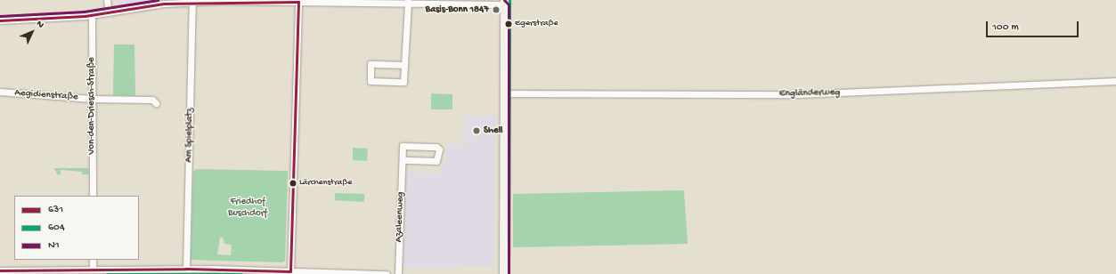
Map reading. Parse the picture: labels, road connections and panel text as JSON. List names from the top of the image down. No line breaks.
{"streets":{"street":["Engländerweg","Aegidienstraße","Von-den-Driesch-Straße","Am Spielplatz","Azaleenweg"]},"crossings":[["Aegidienstraße","Von-den-Driesch-Straße"]],"parks":["Friedhof Buschdorf"],"places":["Basis-Bonn 1847","Egerstraße","Shell","Lärchenstraße"],"lines":["transit line 604","transit line N1","transit line 631"],"legend":["631","604","N1"],"scale_bar":"100 m","north":"top right"}
